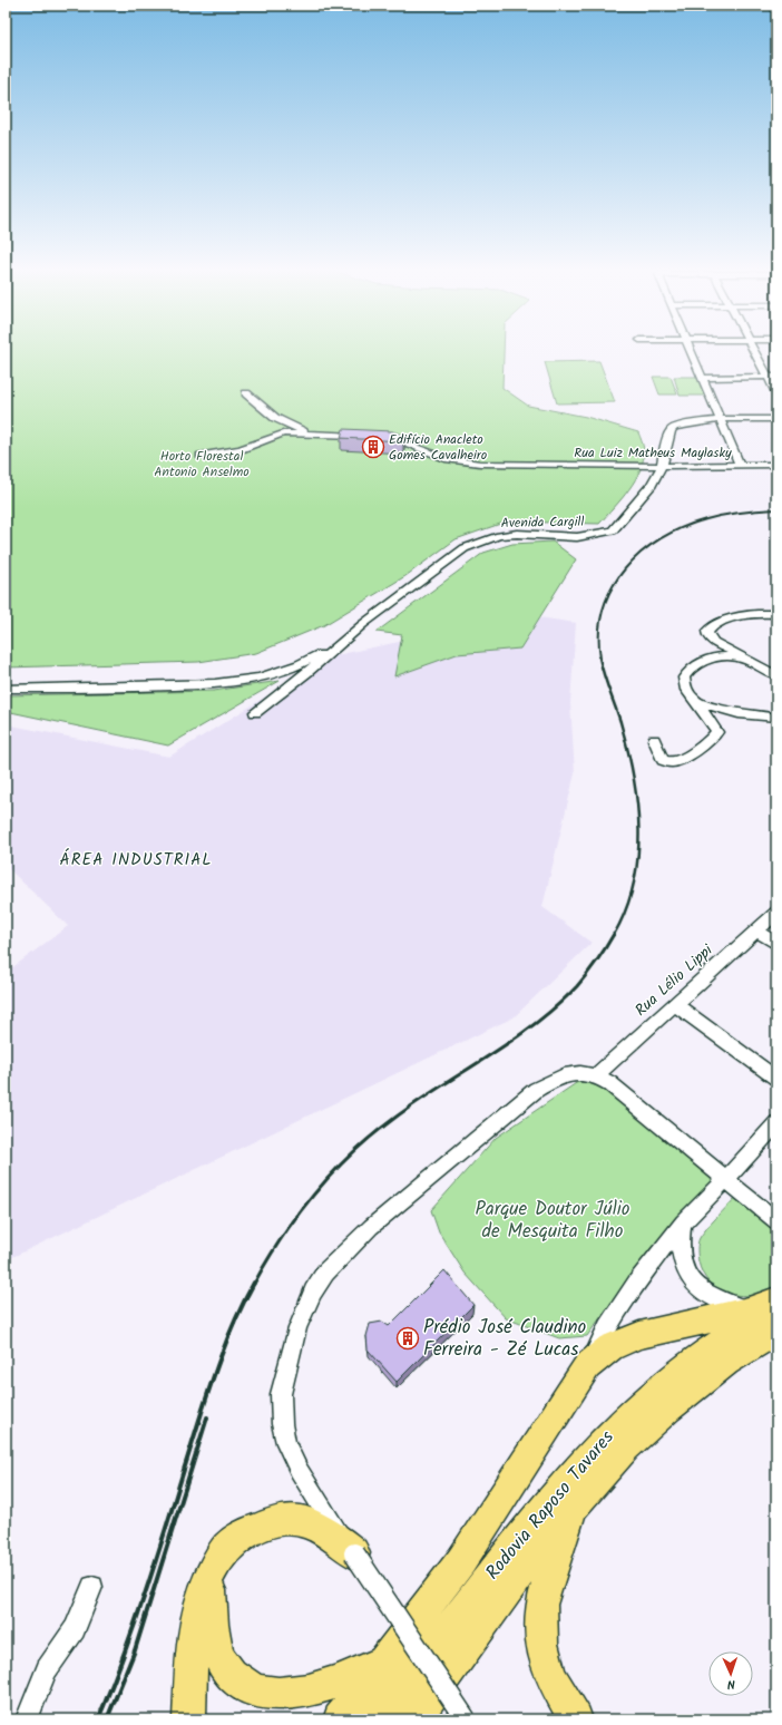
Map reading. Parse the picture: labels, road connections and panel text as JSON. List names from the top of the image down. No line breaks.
{"streets":{"highway":["Rodovia Raposo Tavares"],"street":["Rua Luiz Matheus Maylasky","Avenida Cargill","Rua Lélio Lippi"]},"crossings":[["Rua Luiz Matheus Maylasky","Avenida Cargill"]],"districts":["ÁREA INDUSTRIAL"],"parks":["Horto Florestal Antonio Anselmo","Parque Doutor Júlio de Mesquita Filho"],"places":{"building":["Edifício Anacleto Gomes Cavalheiro","Prédio José Claudino Ferreira - Zé Lucas"]},"north":"bottom"}
